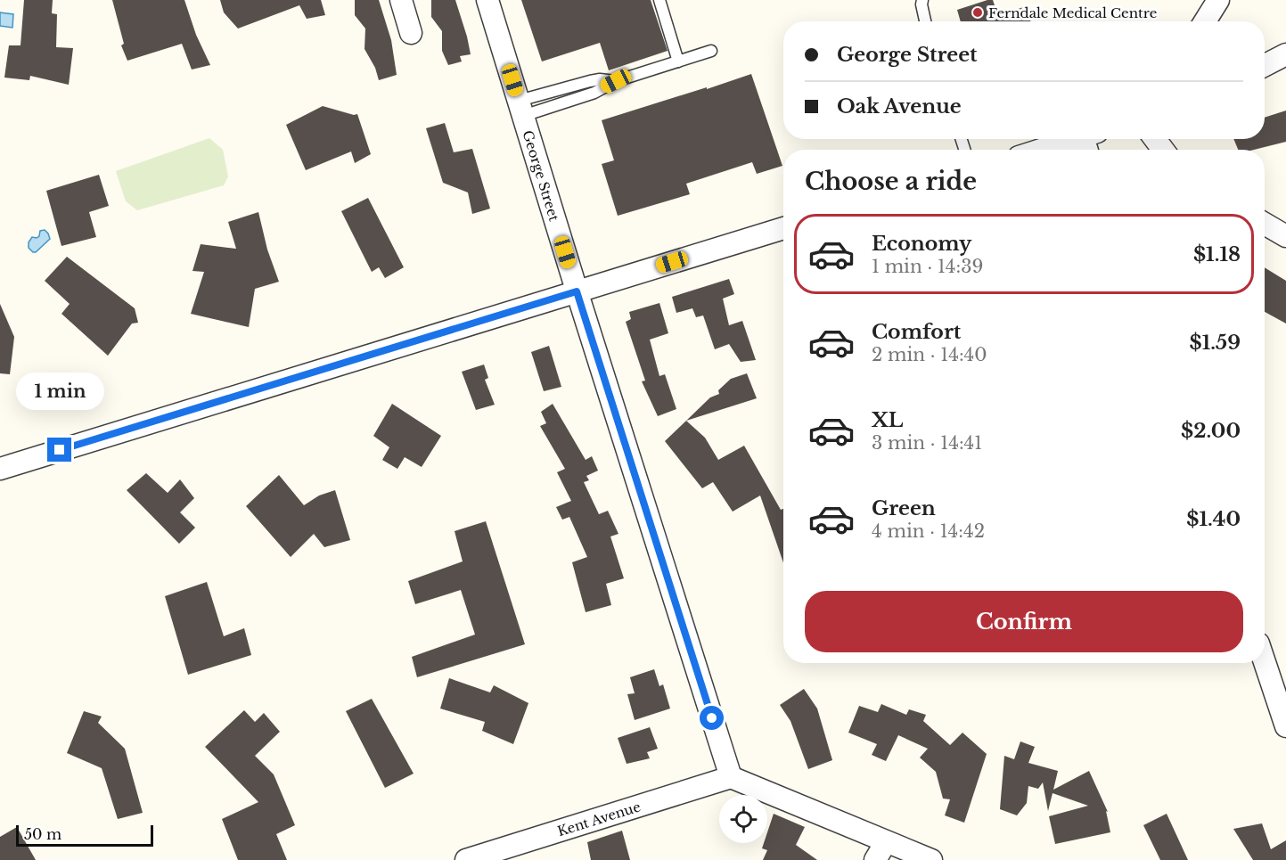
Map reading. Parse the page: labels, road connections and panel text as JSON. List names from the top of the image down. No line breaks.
{"streets":{"street":["George Street","Kent Avenue"]},"crossings":[["George Street","Kent Avenue"]],"places":["Ferndale Medical Centre"],"scale_bar":"50 m","page":{"banner":["George Street","Oak Avenue"],"heading":"Choose a ride","list":[{"name":"Economy","note":"1 min · 14:39","value":"$1.18"},{"name":"Comfort","note":"2 min · 14:40","value":"$1.59"},{"name":"XL","note":"3 min · 14:41","value":"$2.00"},{"name":"Green","note":"4 min · 14:42","value":"$1.40"}],"bubble":"1 min","buttons":"Confirm","scale":"50 m"}}
